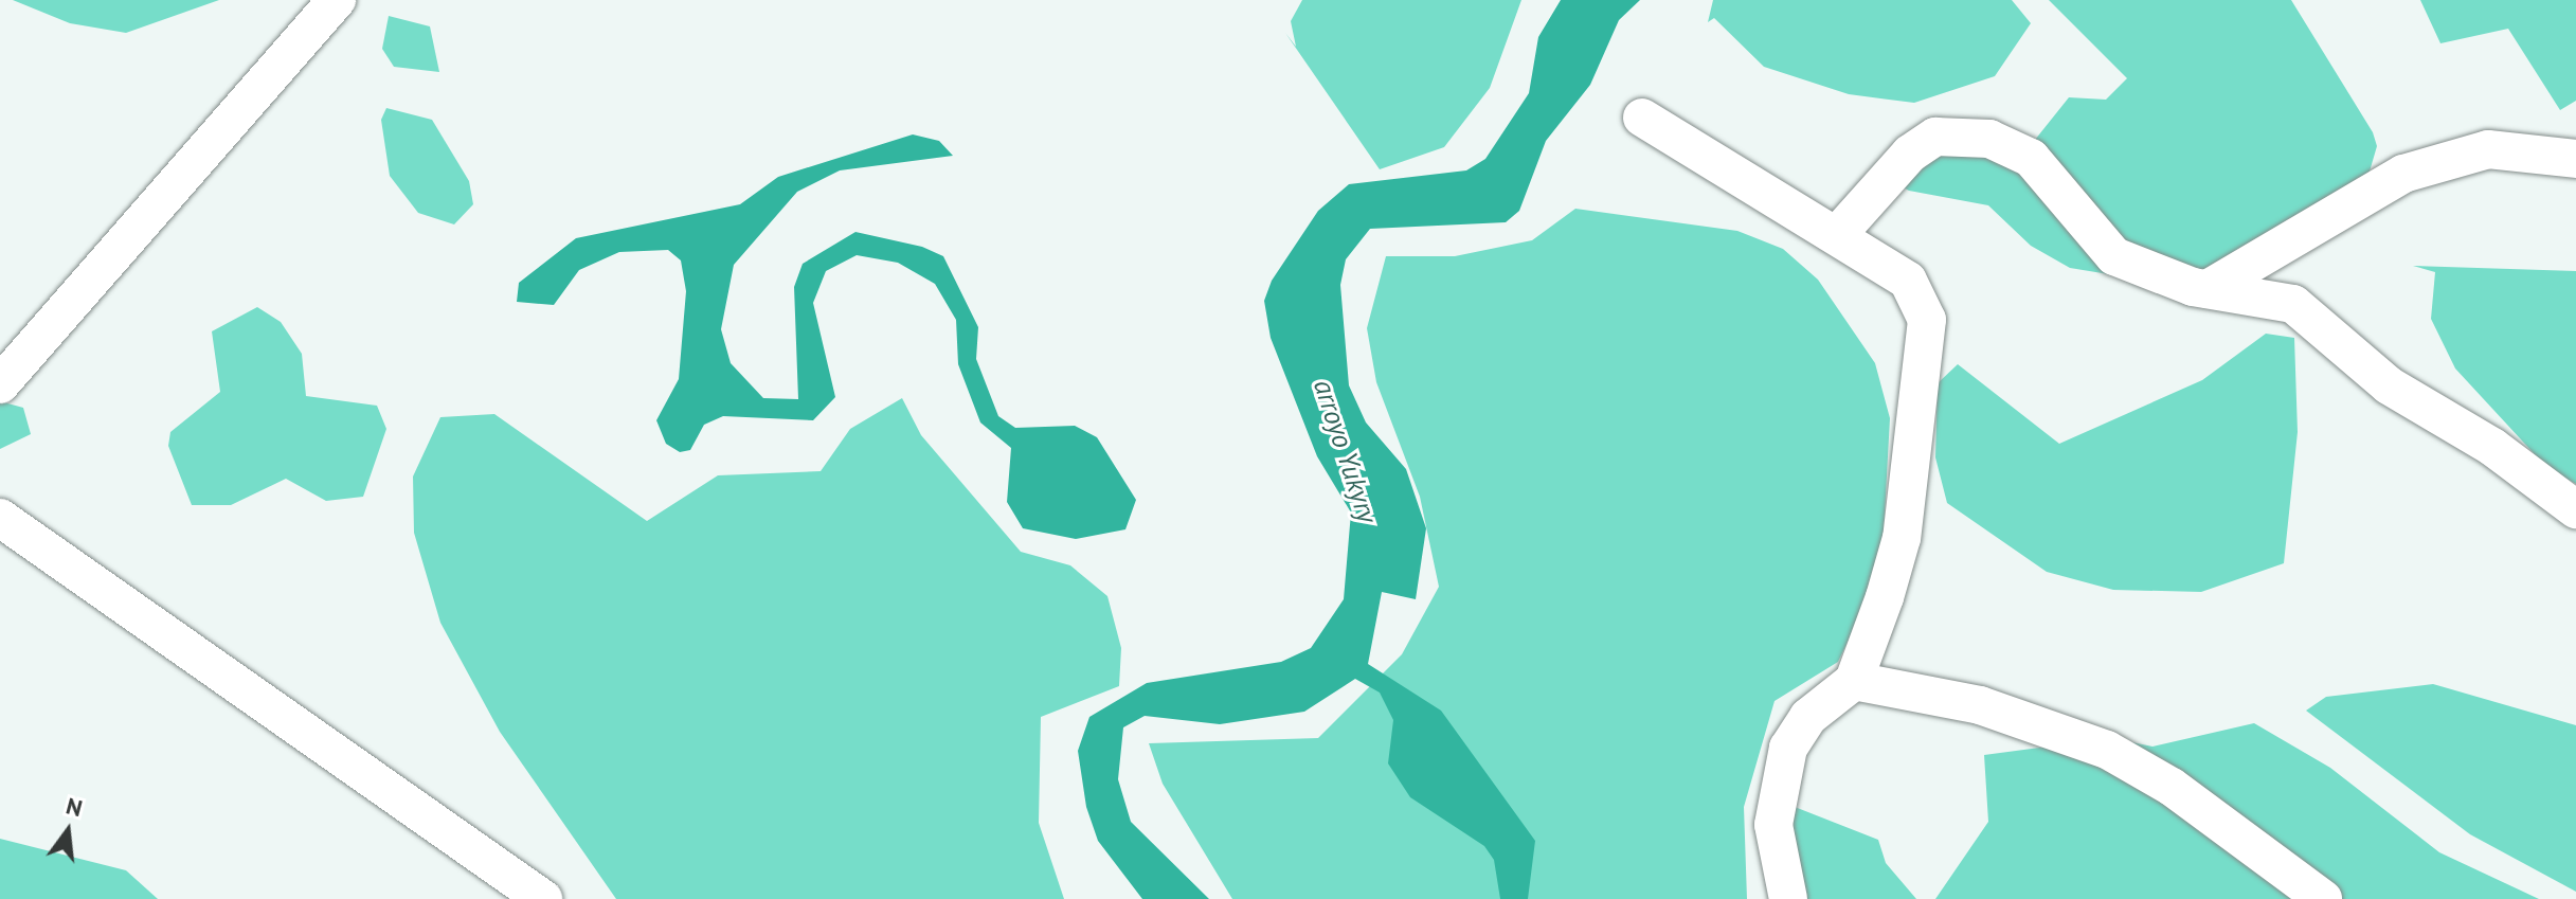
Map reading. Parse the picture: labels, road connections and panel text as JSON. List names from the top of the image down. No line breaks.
{"water":["arroyo Yukyry"],"north":"top"}
